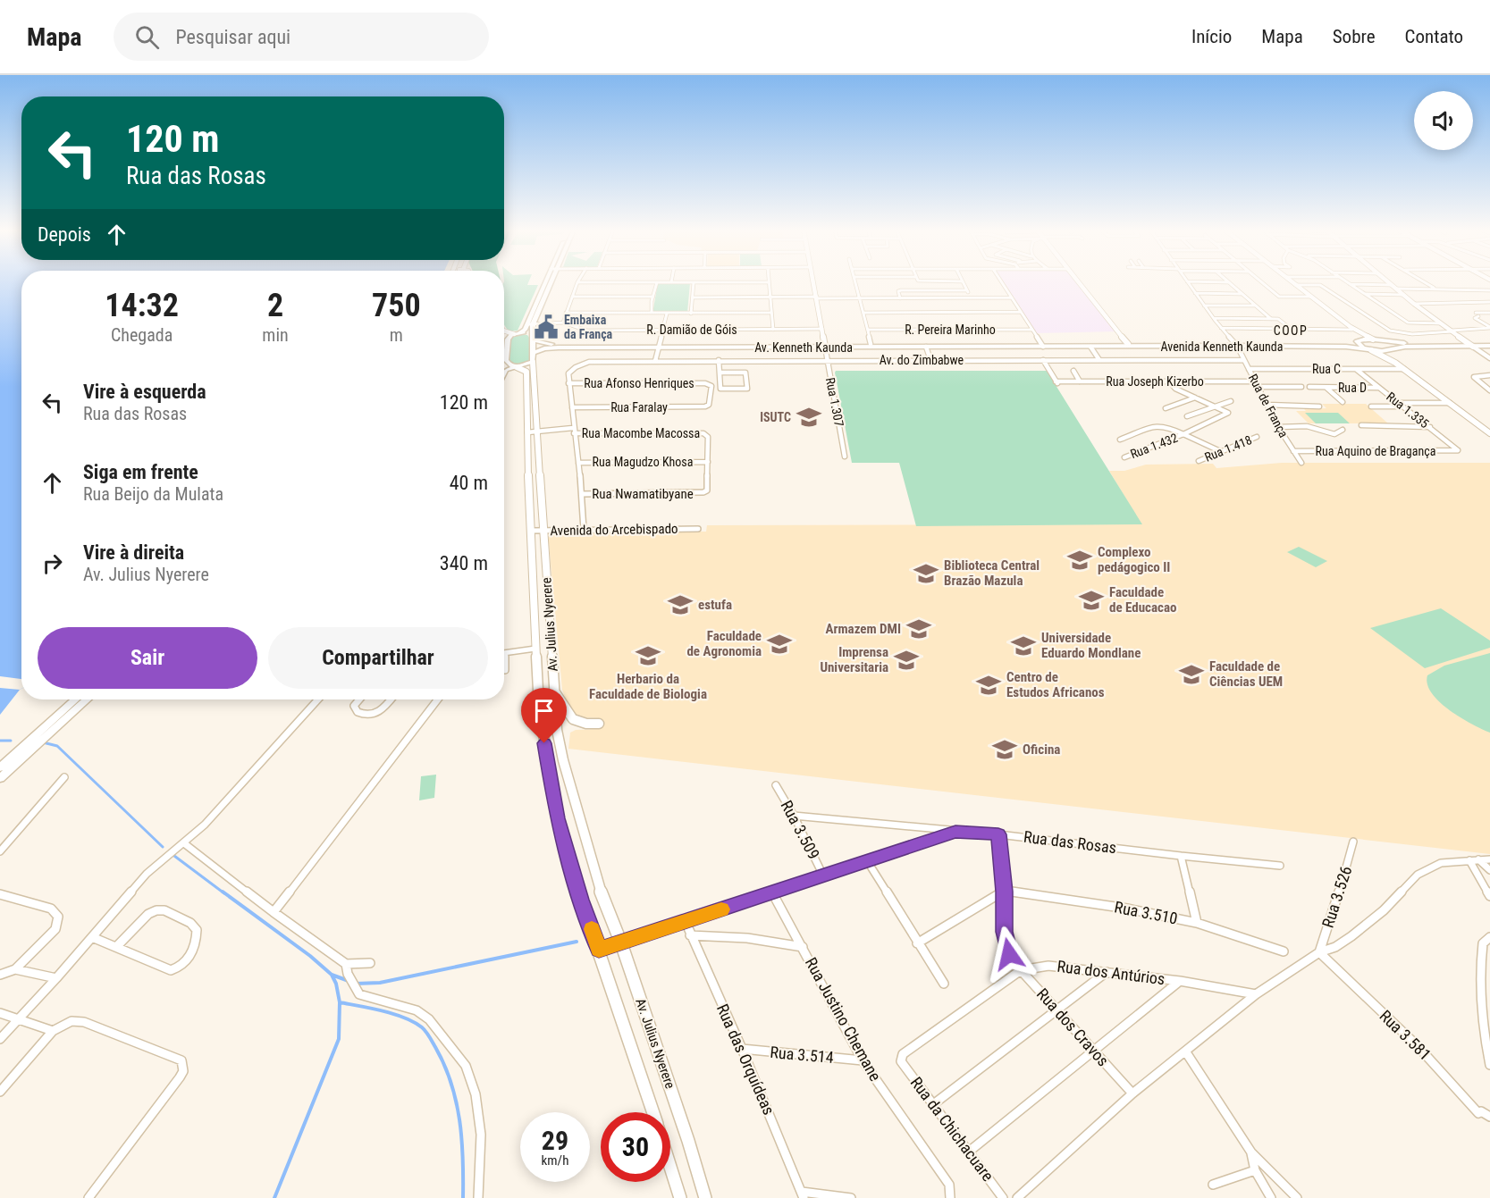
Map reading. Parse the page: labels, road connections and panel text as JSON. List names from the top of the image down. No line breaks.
{"streets":{"main road":["Avenida Kenneth Kaunda","Av. Kenneth Kaunda","Av. Julius Nyerere"],"street":["R. Damião de Góis","R. Pereira Marinho","Av. do Zimbabwe","Rua C","Rua Joseph Kizerbo","Rua Afonso Henriques","Rua D","Rua 1.307","Rua de França","Rua Faralay","Rua 1.335","Rua Macombe Macossa","Rua 1.432","Rua 1.418","Rua Aquino de Bragança","Rua Magudzo Khosa","Rua Nwamatibyane","Avenida do Arcebispado","Rua 3.509","Rua das Rosas","Rua 3.526","Rua 3.510","Rua dos Antúrios","Rua Justino Chemane","Rua dos Cravos","Rua 3.581","Rua 3.514","Rua das Orquídeas","Rua da Chichacuare"]},"crossings":[["Avenida Kenneth Kaunda","Av. Kenneth Kaunda"],["Avenida Kenneth Kaunda","Rua de França"],["Av. Kenneth Kaunda","Rua 1.307"],["Av. Kenneth Kaunda","Av. Julius Nyerere"],["Av. do Zimbabwe","Rua Joseph Kizerbo"],["Av. do Zimbabwe","Rua Afonso Henriques"],["Av. do Zimbabwe","Rua 1.307"],["Av. do Zimbabwe","Rua de França"],["Rua C","Rua de França"],["Rua C","Rua 1.335"],["Rua Joseph Kizerbo","Rua de França"],["Rua Afonso Henriques","Rua Faralay"],["Rua D","Rua 1.335"],["Rua de França","Rua Aquino de Bragança"],["Rua 1.335","Rua Aquino de Bragança"],["Rua Macombe Macossa","Rua Magudzo Khosa"],["Rua Macombe Macossa","Rua Nwamatibyane"],["Rua Magudzo Khosa","Rua Nwamatibyane"],["Avenida do Arcebispado","Av. Julius Nyerere"],["Rua 3.509","Rua das Rosas"],["Rua das Rosas","Rua dos Cravos"],["Rua 3.526","Rua 3.581"],["Rua 3.510","Rua dos Cravos"],["Rua dos Antúrios","Rua dos Cravos"],["Rua dos Antúrios","Rua da Chichacuare"],["Rua Justino Chemane","Rua 3.514"],["Rua 3.514","Rua das Orquídeas"]],"districts":["COOP"],"places":{"public building":["Embaixa da França"],"school or university":["ISUTC","Complexo pedágogico II","Biblioteca Central Brazão Mazula","Faculdade de Educacao","estufa","Armazem DMI","Faculdade de Agronomia","Universidade Eduardo Mondlane","Herbario da Faculdade de Biologia","Imprensa Universitaria","Faculdade de Ciências UEM","Centro de Estudos Africanos","Oficina"]},"page":{"header":"Mapa","search":"Pesquisar aqui","nav":["Início","Mapa","Sobre","Contato"],"turn":["120 m","Rua das Rosas"],"then":"Depois","eta":["14:32","Chegada","2","min","750","m"],"list":[{"name":"Vire à esquerda","note":"Rua das Rosas","value":"120 m"},{"name":"Siga em frente","note":"Rua Beijo da Mulata","value":"40 m"},{"name":"Vire à direita","note":"Av. Julius Nyerere","value":"340 m"}],"buttons":["Sair","Compartilhar"],"speed":"29 km/h","limit":"30"}}
